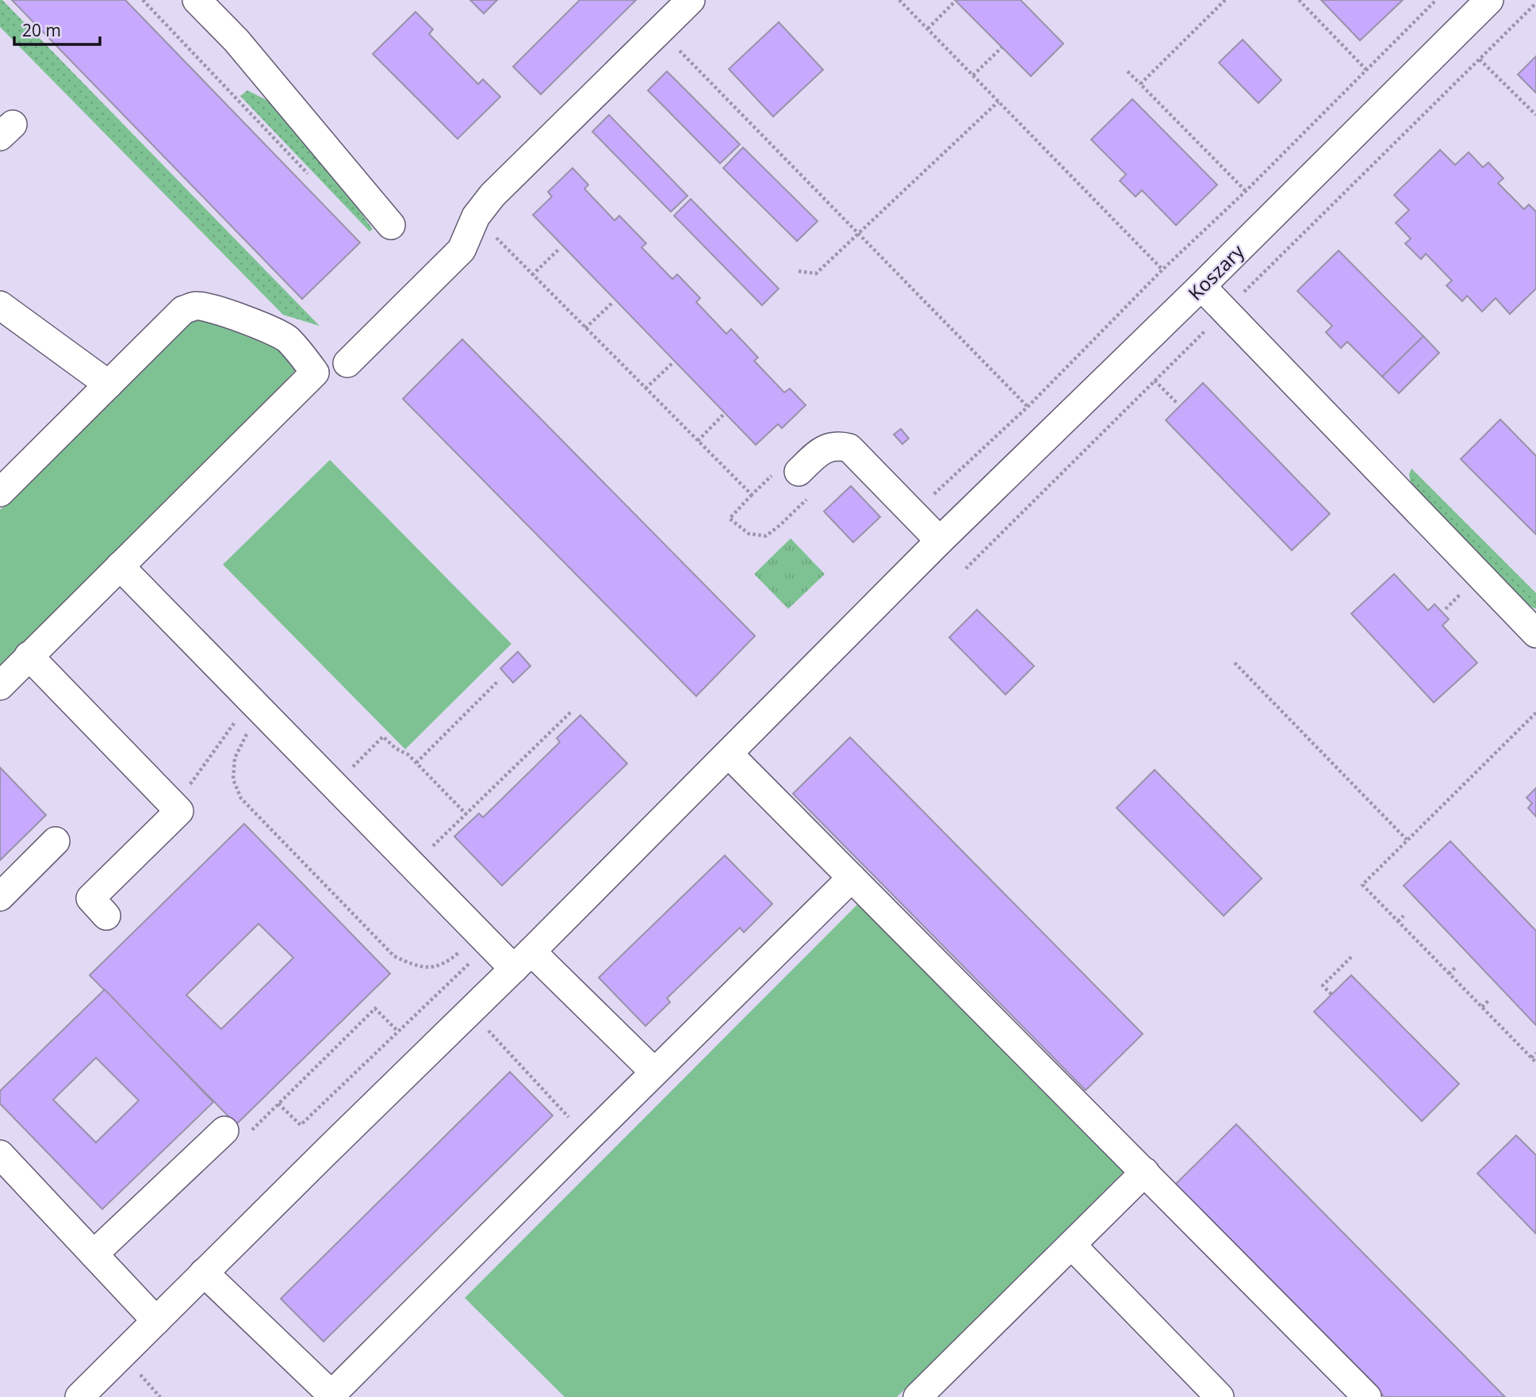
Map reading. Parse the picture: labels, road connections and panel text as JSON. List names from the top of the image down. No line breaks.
{"streets":{"street":["Koszary"]},"scale_bar":"20 m"}
